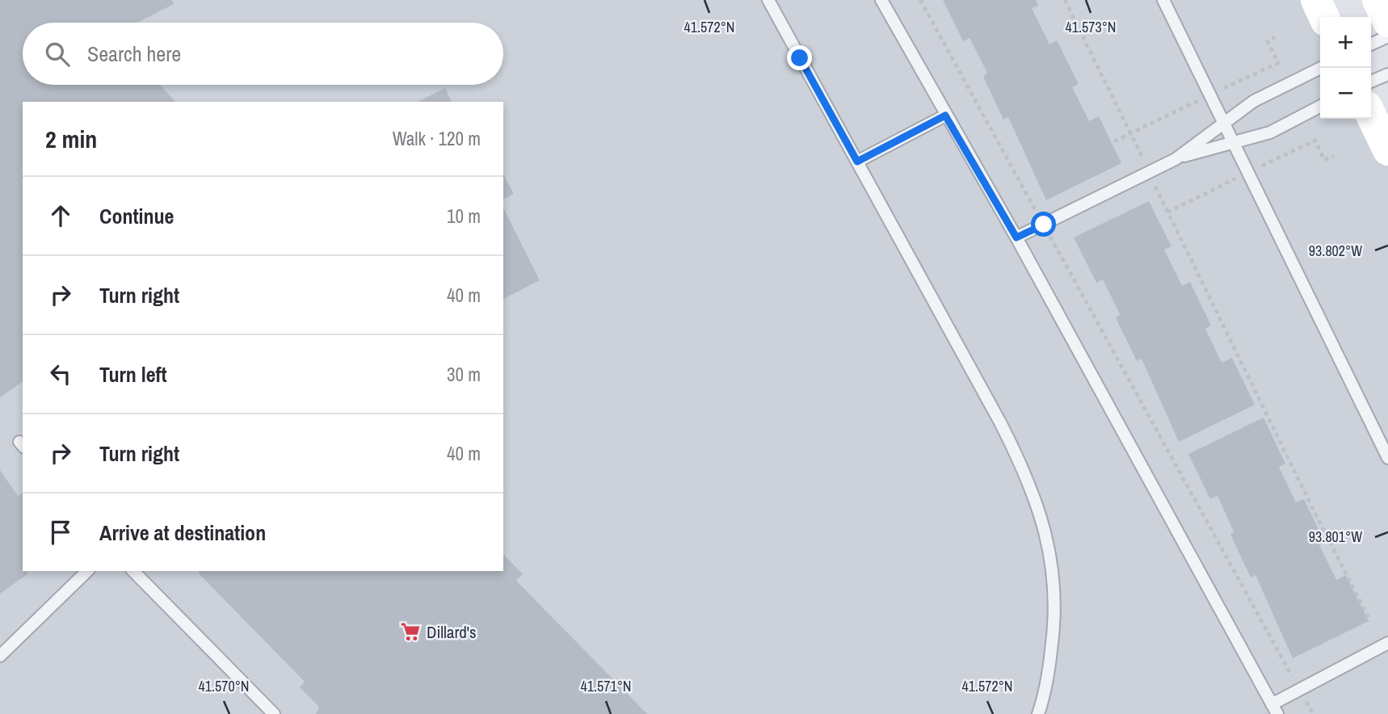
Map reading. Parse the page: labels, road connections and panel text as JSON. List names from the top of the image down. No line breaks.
{"places":{"supermarket":["Dillard's"]},"page":{"map_buttons":["+","−"],"search":"Search here","heading":["2 min","Walk · 120 m"],"list":[["Continue","10 m"],["Turn right","40 m"],["Turn left","30 m"],["Turn right","40 m"],"Arrive at destination"]},"coordinates":["41.572°N","41.573°N","93.802°W","93.801°W","41.570°N","41.571°N"]}
